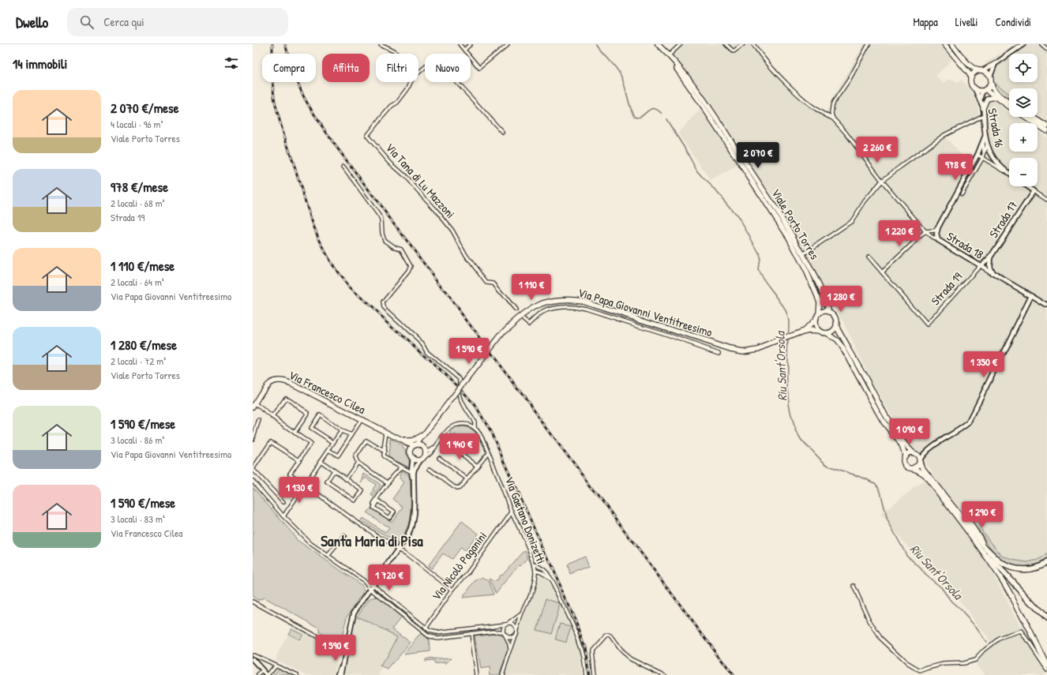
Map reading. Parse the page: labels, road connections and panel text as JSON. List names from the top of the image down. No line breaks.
{"streets":{"main road":["Viale Porto Torres","Via Papa Giovanni Ventitreesimo","Via Francesco Cilea"],"street":["Strada 16","Via Tana di Lu Mazzoni","Strada 17","Strada 18","Strada 19","Via Gaetano Donizetti","Via Nicolò Paganini"]},"crossings":[["Strada 17","Strada 18"],["Strada 17","Strada 19"],["Viale Porto Torres","Via Papa Giovanni Ventitreesimo"],["Strada 18","Strada 19"],["Via Papa Giovanni Ventitreesimo","Via Francesco Cilea"],["Via Gaetano Donizetti","Via Nicolò Paganini"]],"districts":["Santa Maria di Pisa"],"water":["Riu Sant'Orsola"],"page":{"header":"Dwello","search":"Cerca qui","nav":["Mappa","Livelli","Condividi"],"heading":"14 immobili","map_buttons":["+","−"],"chip":["Compra","Affitta","Filtri","Nuovo"],"list":[{"name":"2 070 €/mese","note":"4 locali · 96 m² · Viale Porto Torres"},{"name":"978 €/mese","note":"2 locali · 68 m² · Strada 19"},{"name":"1 110 €/mese","note":"2 locali · 64 m² · Via Papa Giovanni Ventitreesimo"},{"name":"1 280 €/mese","note":"2 locali · 72 m² · Viale Porto Torres"},{"name":"1 590 €/mese","note":"3 locali · 86 m² · Via Papa Giovanni Ventitreesimo"},{"name":"1 590 €/mese","note":"3 locali · 83 m² · Via Francesco Cilea"}],"price":["2 260 €","2 070 €","978 €","1 220 €","1 110 €","1 280 €","1 590 €","1 350 €","1 090 €","1 940 €","1 130 €","1 290 €","1 720 €","1 590 €"]}}
